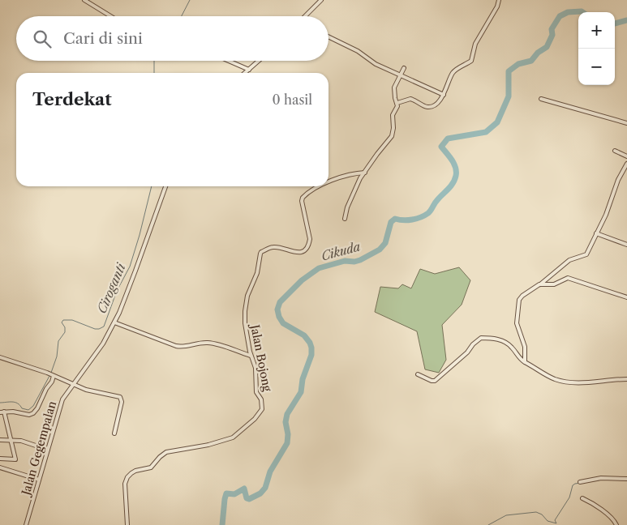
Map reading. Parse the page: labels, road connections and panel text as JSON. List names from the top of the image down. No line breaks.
{"streets":{"street":["Jalan Bojong","Jalan Gegempalan"]},"water":["Cikuda","Ciroganti"],"page":{"map_buttons":["+","−"],"search":"Cari di sini","heading":["Terdekat","0 hasil"]}}
